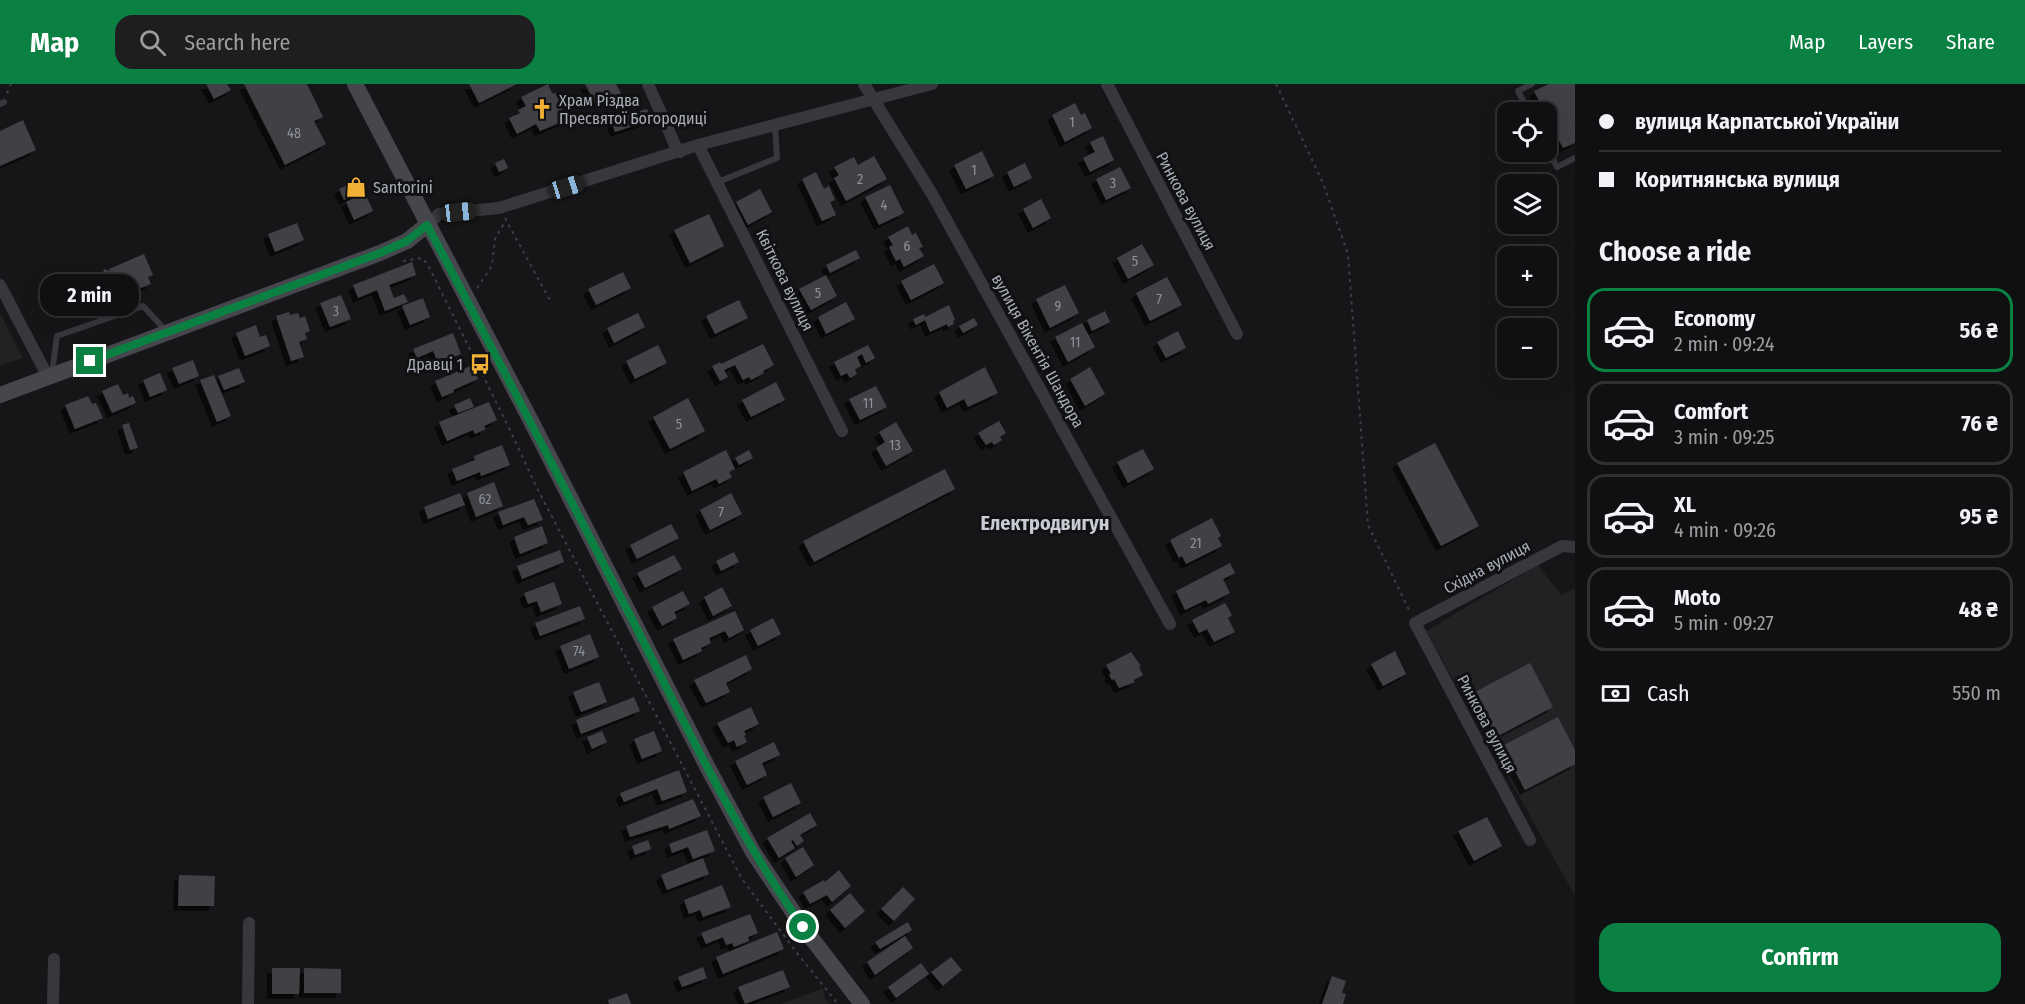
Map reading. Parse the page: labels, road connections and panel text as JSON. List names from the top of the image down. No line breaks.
{"streets":{"street":["Ринкова вулиця","Квіткова вулиця","вулиця Вікентія Шандора","Східна вулиця"]},"crossings":[["Ринкова вулиця","Східна вулиця"]],"districts":["Електродвигун"],"places":{"church":["Храм Різдва Пресвятої Богородиці"],"shop":["Santorini"],"bus stop":["Дравці 1"]},"house_numbers":["1","48","1","2","3","4","6","5","5","7","9","3","11","11","5","13","62","7","21","74"],"page":{"header":"Map","search":"Search here","nav":["Map","Layers","Share"],"banner":["вулиця Карпатської України","Коритнянська вулиця"],"map_buttons":["+","−"],"heading":"Choose a ride","bubble":"2 min","list":[{"name":"Economy","note":"2 min · 09:24","value":"56 ₴"},{"name":"Comfort","note":"3 min · 09:25","value":"76 ₴"},{"name":"XL","note":"4 min · 09:26","value":"95 ₴"},{"name":"Moto","note":"5 min · 09:27","value":"48 ₴"}],"pay":["Cash","550 m"],"buttons":"Confirm"}}
